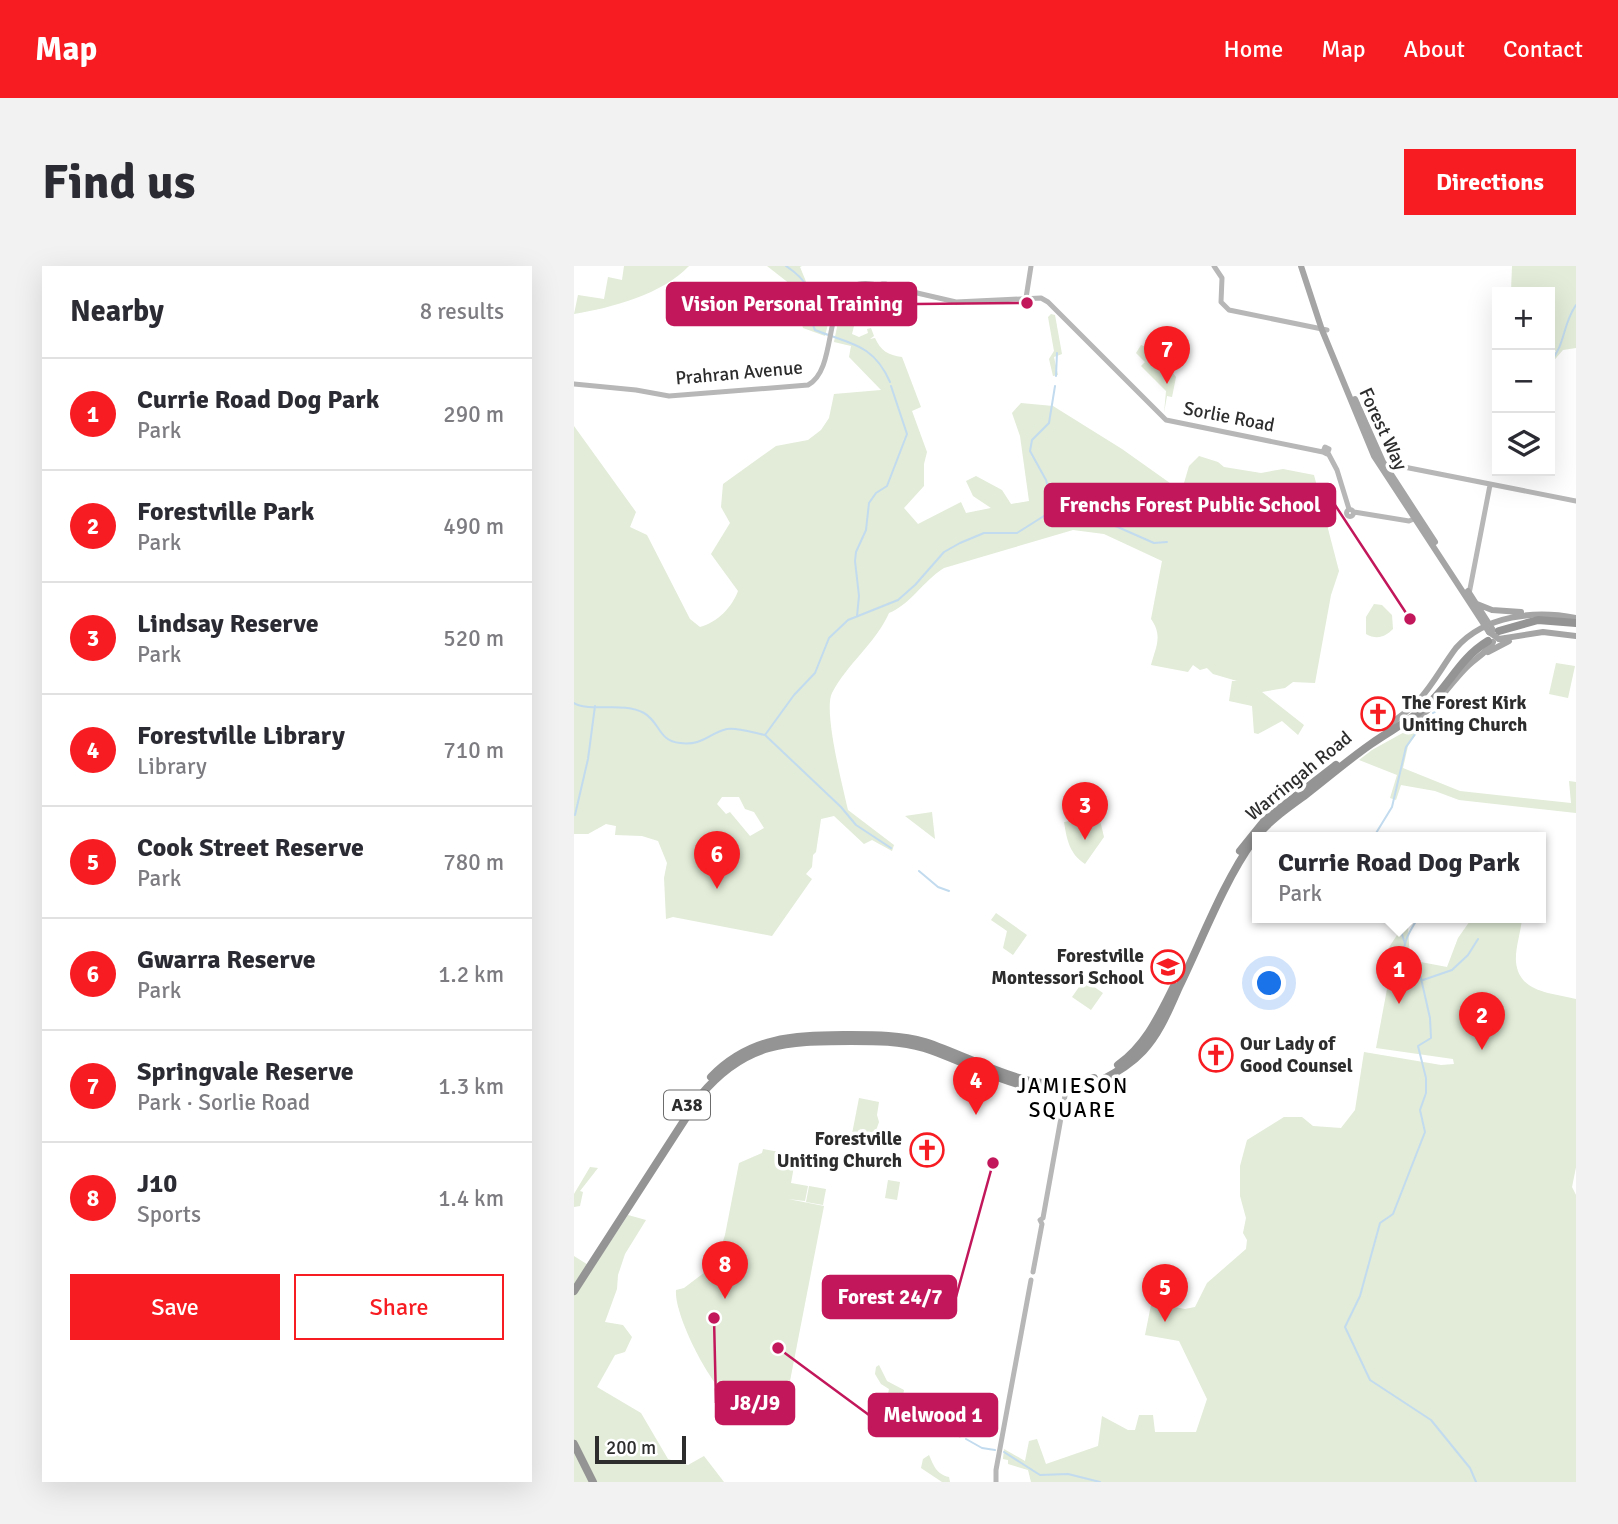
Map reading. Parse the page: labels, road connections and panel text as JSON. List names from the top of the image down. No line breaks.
{"streets":{"highway":["Warringah Road","A38"],"main road":["Forest Way"],"street":["Prahran Avenue","Sorlie Road"]},"crossings":[["Prahran Avenue","Sorlie Road"],["Sorlie Road","Forest Way"],["Forest Way","Warringah Road"],["Warringah Road","A38"]],"districts":["JAMIESON SQUARE"],"places":{"other":["Vision Personal Training","Frenchs Forest Public School","Forest 24/7","J8/J9","Melwood 1"],"church":["The Forest Kirk Uniting Church","Our Lady of Good Counsel","Forestville Uniting Church"],"school or university":["Forestville Montessori School"]},"scale_bar":"200 m","page":{"header":"Map","nav":["Home","Map","About","Contact"],"buttons":["Directions",["Save","Share"]],"title":"Find us","heading":["Nearby","8 results"],"map_buttons":["+","−"],"pins":["7","3","6","1","2","4","8","5"],"list":[{"mark":"1","name":"Currie Road Dog Park","note":"Park","value":"290 m"},{"mark":"2","name":"Forestville Park","note":"Park","value":"490 m"},{"mark":"3","name":"Lindsay Reserve","note":"Park","value":"520 m"},{"mark":"4","name":"Forestville Library","note":"Library","value":"710 m"},{"mark":"5","name":"Cook Street Reserve","note":"Park","value":"780 m"},{"mark":"6","name":"Gwarra Reserve","note":"Park","value":"1.2 km"},{"mark":"7","name":"Springvale Reserve","note":"Park · Sorlie Road","value":"1.3 km"},{"mark":"8","name":"J10","note":"Sports","value":"1.4 km"}],"popup":["Currie Road Dog Park","Park"],"scale":"200 m"}}
